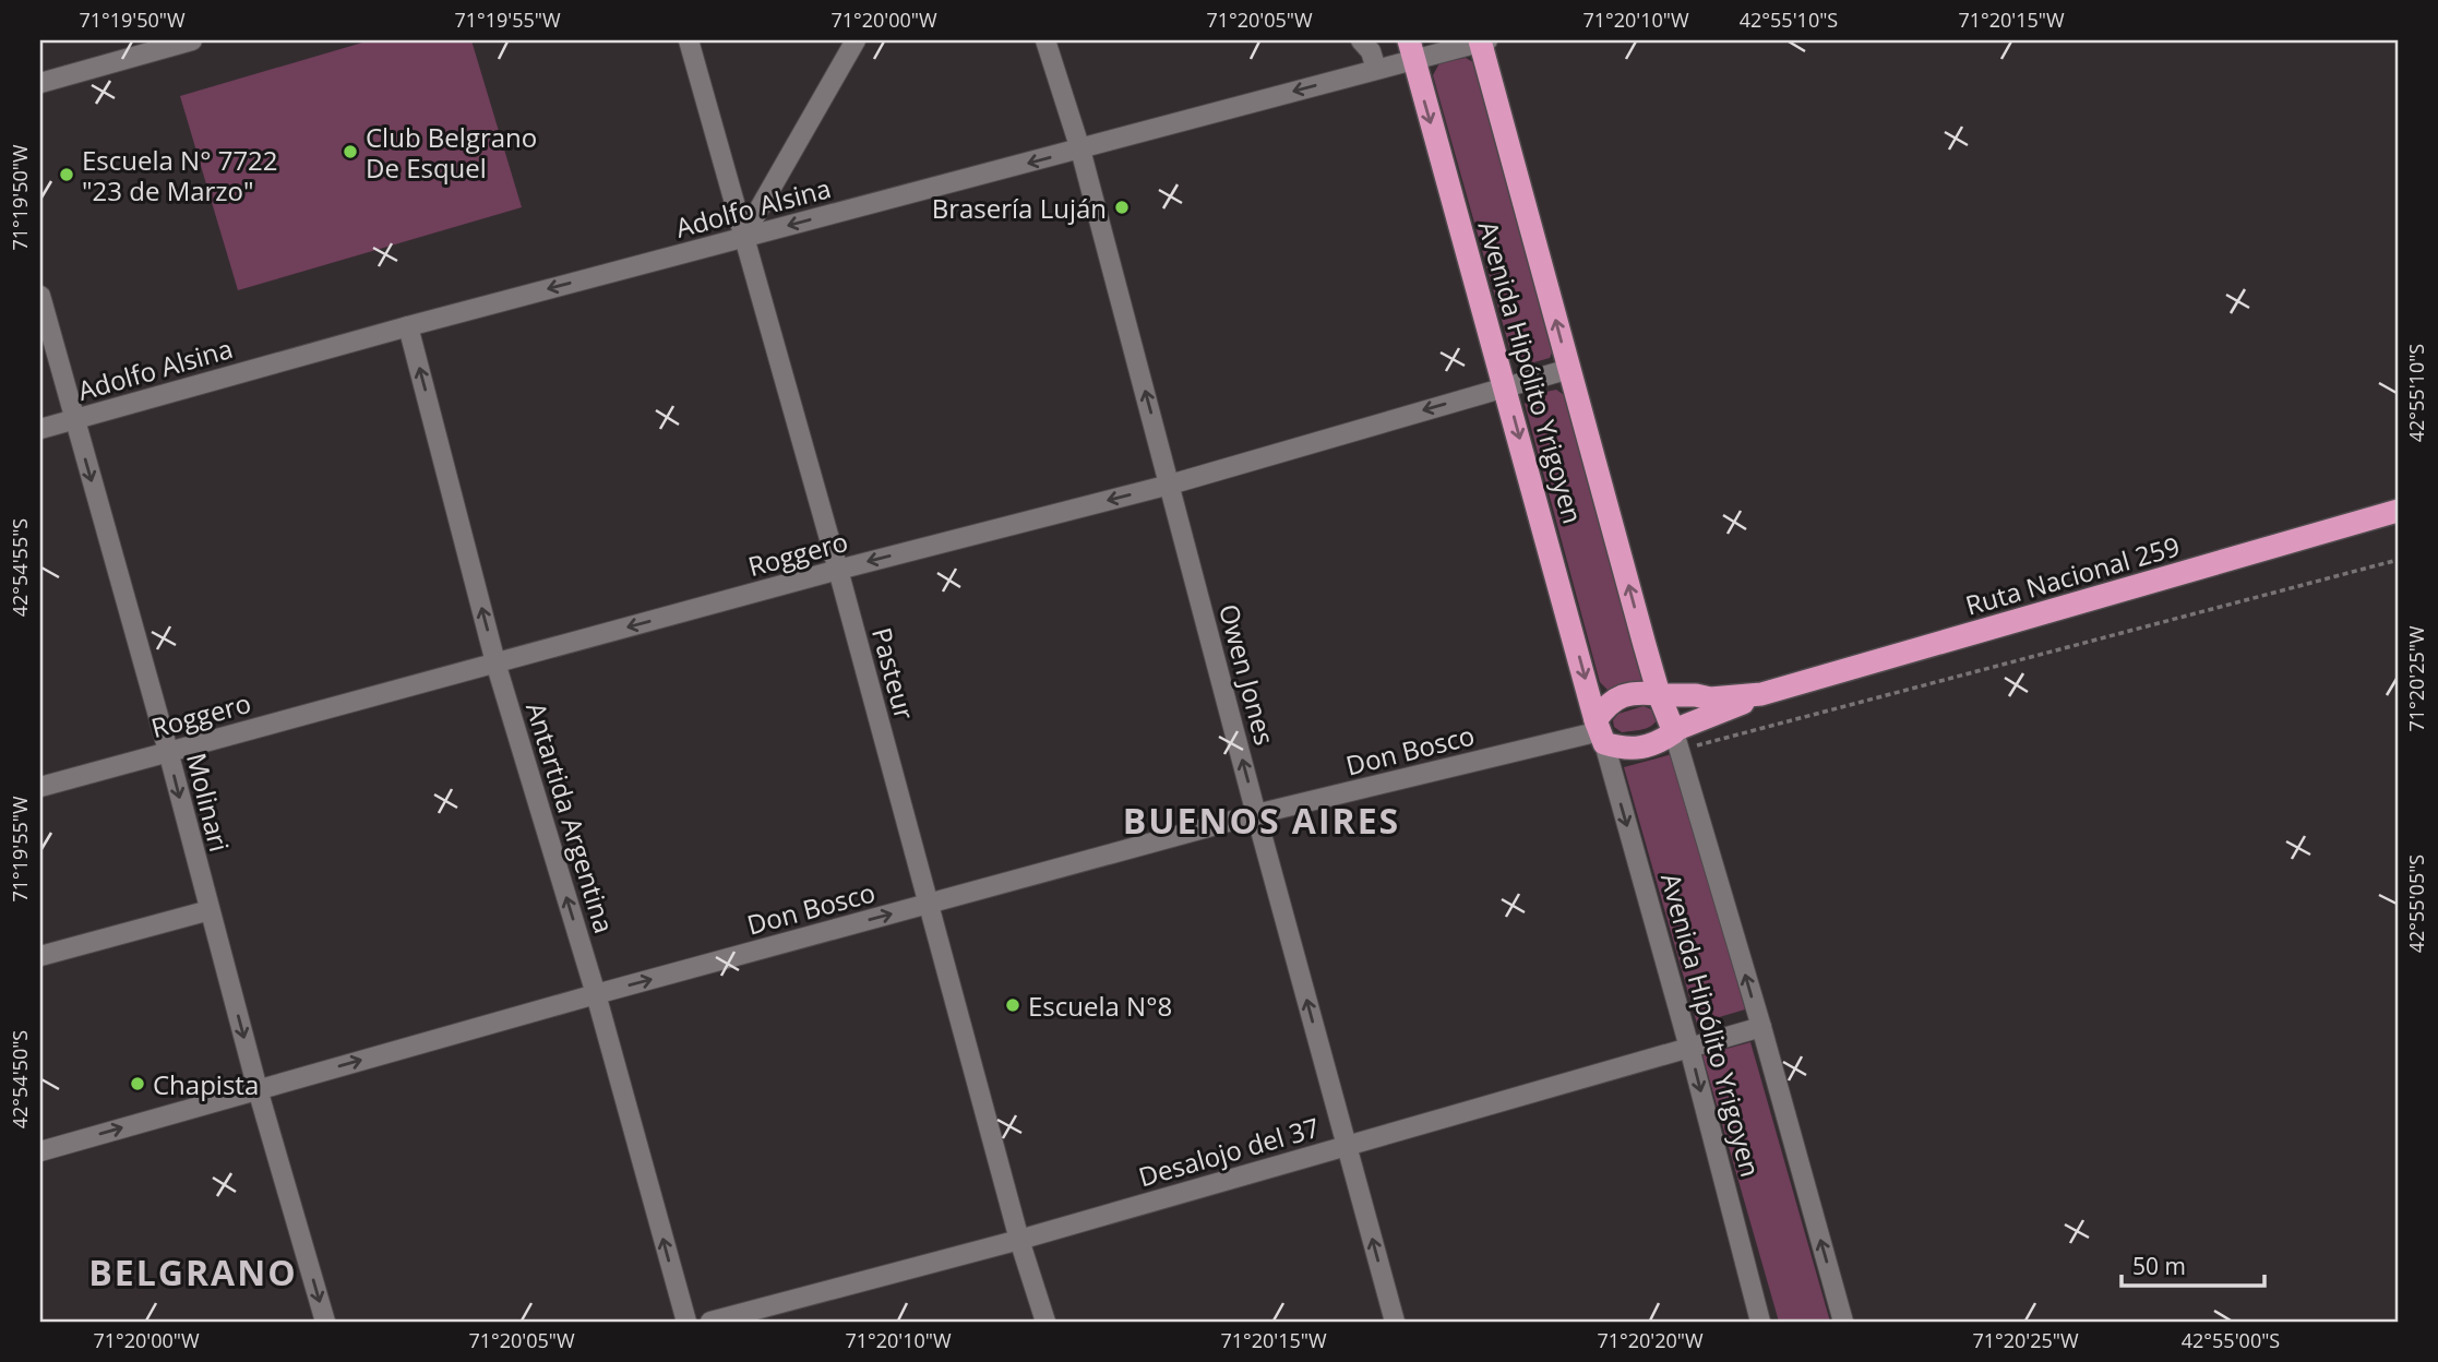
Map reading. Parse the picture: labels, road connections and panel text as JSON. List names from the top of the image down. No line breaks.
{"streets":{"highway":["Avenida Hipólito Yrigoyen","Ruta Nacional 259"],"street":["Adolfo Alsina","Roggero","Pasteur","Owen Jones","Don Bosco","Molinari","Antartida Argentina","Desalojo del 37"]},"crossings":[["Adolfo Alsina","Avenida Hipólito Yrigoyen"],["Adolfo Alsina","Pasteur"],["Adolfo Alsina","Owen Jones"],["Adolfo Alsina","Molinari"],["Adolfo Alsina","Antartida Argentina"],["Avenida Hipólito Yrigoyen","Roggero"],["Avenida Hipólito Yrigoyen","Ruta Nacional 259"],["Avenida Hipólito Yrigoyen","Don Bosco"],["Avenida Hipólito Yrigoyen","Desalojo del 37"],["Roggero","Pasteur"],["Roggero","Owen Jones"],["Roggero","Molinari"],["Roggero","Antartida Argentina"],["Ruta Nacional 259","Don Bosco"],["Pasteur","Don Bosco"],["Pasteur","Desalojo del 37"],["Owen Jones","Don Bosco"],["Owen Jones","Desalojo del 37"],["Don Bosco","Molinari"],["Don Bosco","Antartida Argentina"]],"one_way":["Adolfo Alsina","Roggero","Owen Jones","Don Bosco","Molinari","Antartida Argentina"],"districts":["BUENOS AIRES","BELGRANO"],"places":["Club Belgrano De Esquel","Escuela N° 7722 \"23 de Marzo\"","Brasería Luján","Escuela N°8","Chapista"],"scale_bar":"50 m","coordinates":["71°19'50\"W","71°19'55\"W","71°20'00\"W","71°20'05\"W","71°20'10\"W","42°55'10\"S","71°20'15\"W","42°54'55\"S","71°20'25\"W","42°55'05\"S","42°54'50\"S","71°20'20\"W","42°55'00\"S"]}
